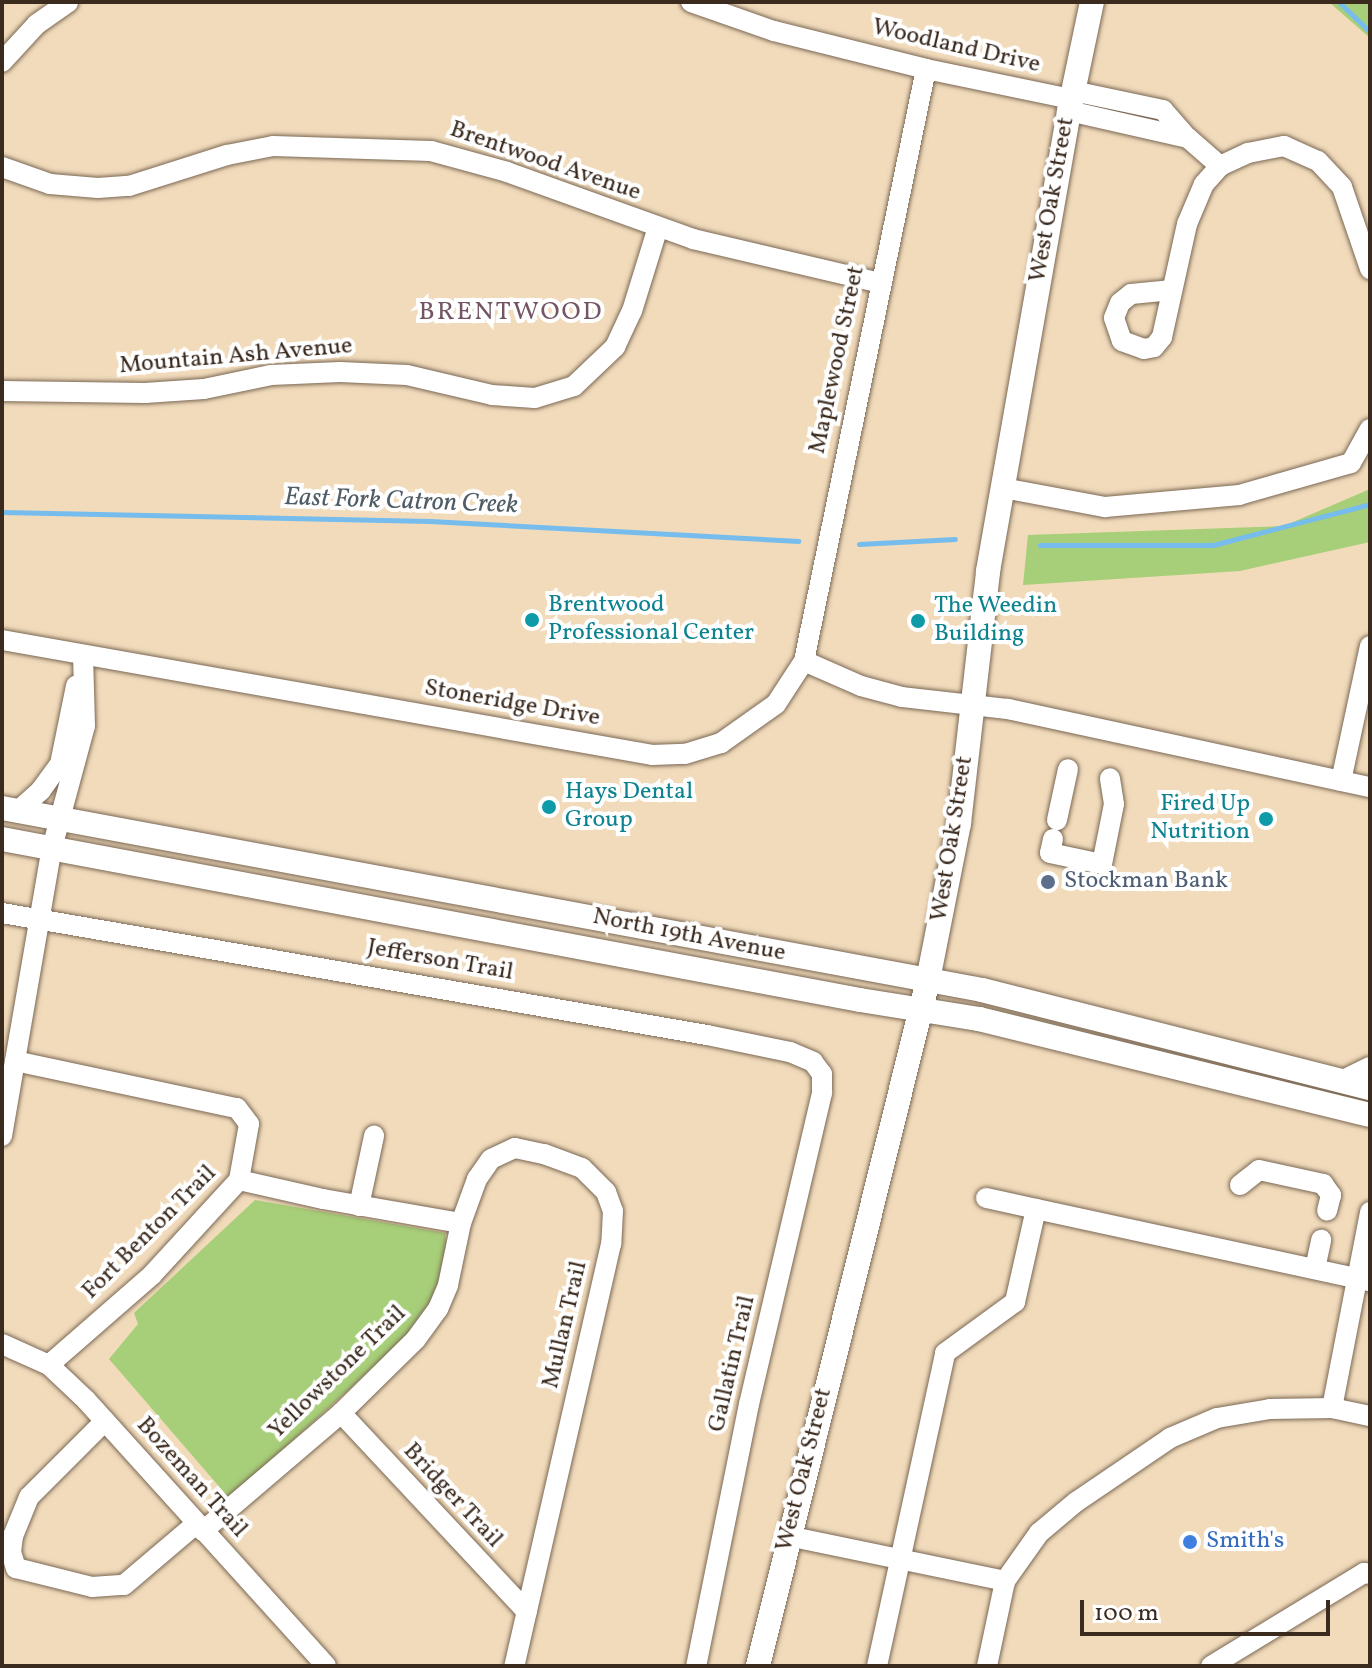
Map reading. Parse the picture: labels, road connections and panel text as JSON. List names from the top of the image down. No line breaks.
{"streets":{"main road":["West Oak Street","North 19th Avenue"],"street":["Woodland Drive","Brentwood Avenue","Mountain Ash Avenue","Maplewood Street","Stoneridge Drive","Jefferson Trail","Fort Benton Trail","Mullan Trail","Gallatin Trail","Yellowstone Trail","Bozeman Trail","Bridger Trail"]},"crossings":[["Woodland Drive","West Oak Street"],["Woodland Drive","Maplewood Street"],["Brentwood Avenue","Mountain Ash Avenue"],["Brentwood Avenue","Maplewood Street"],["West Oak Street","North 19th Avenue"],["Maplewood Street","Stoneridge Drive"],["Jefferson Trail","Gallatin Trail"],["Fort Benton Trail","Bozeman Trail"],["Mullan Trail","Yellowstone Trail"],["Mullan Trail","Bridger Trail"],["Yellowstone Trail","Bozeman Trail"],["Yellowstone Trail","Bridger Trail"]],"districts":["BRENTWOOD"],"water":["East Fork Catron Creek"],"places":["Brentwood Professional Center","The Weedin Building","Hays Dental Group","Fired Up Nutrition","Stockman Bank","Smith's"],"scale_bar":"100 m"}
